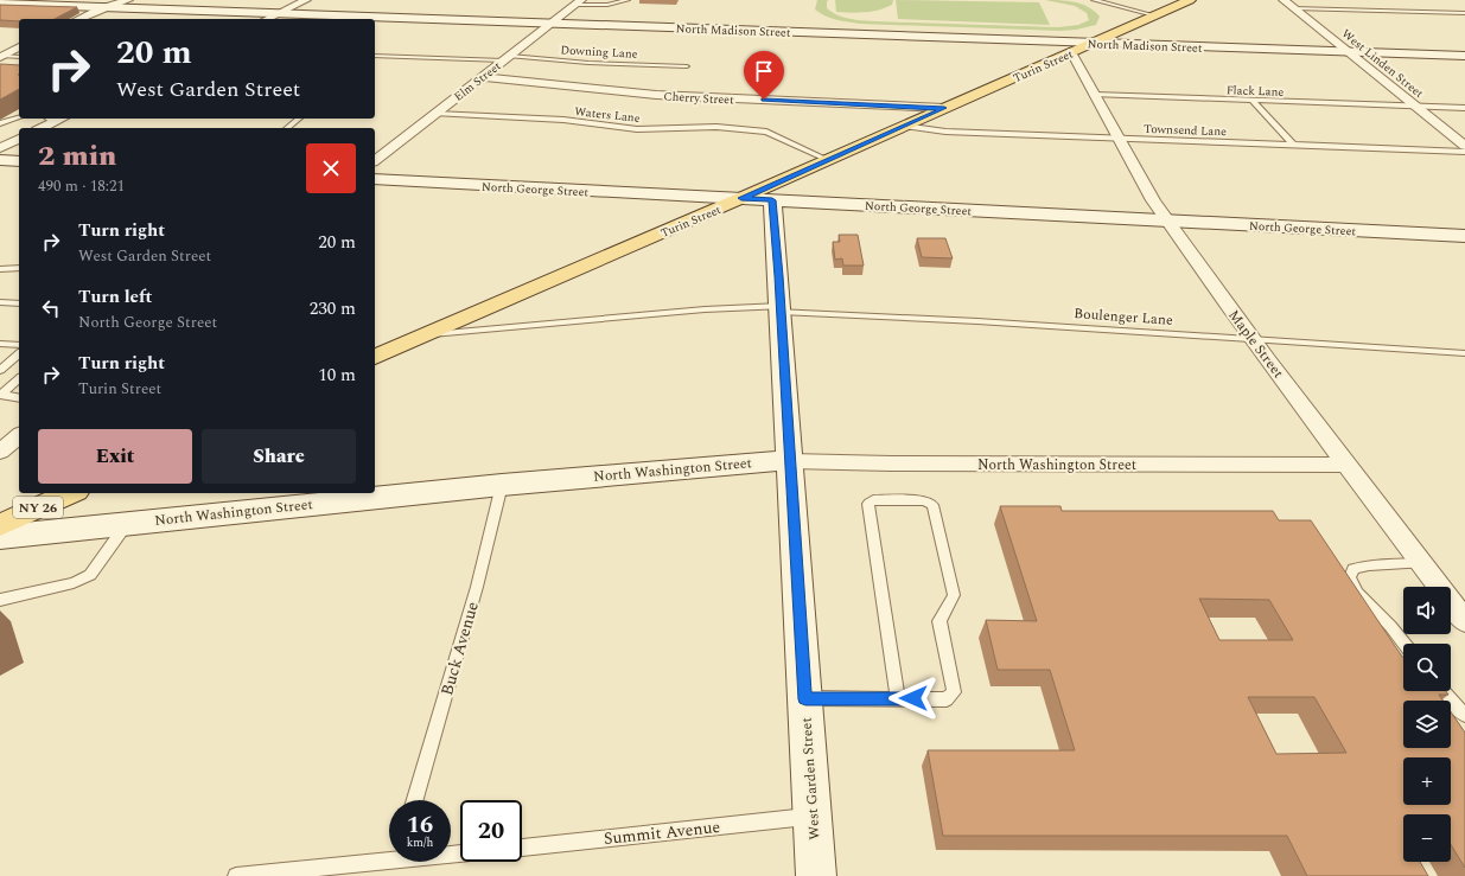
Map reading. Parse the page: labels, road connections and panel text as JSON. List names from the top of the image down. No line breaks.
{"streets":{"main road":["Turin Street","NY 26"],"street":["North Madison Street","West Linden Street","Elm Street","Cherry Street","North George Street","Maple Street","North Washington Street","West Garden Street"],"lane":["Downing Lane","Flack Lane","Waters Lane","Townsend Lane","Boulenger Lane","Buck Avenue","Summit Avenue"]},"crossings":[["North Madison Street","West Linden Street"],["North Madison Street","Turin Street"],["North Madison Street","Elm Street"],["Downing Lane","Elm Street"],["West Linden Street","Flack Lane"],["Turin Street","Cherry Street"],["Turin Street","Waters Lane"],["Turin Street","Townsend Lane"],["Turin Street","North George Street"],["Turin Street","Boulenger Lane"],["Turin Street","Maple Street"],["Elm Street","Cherry Street"],["Elm Street","Waters Lane"],["Flack Lane","Maple Street"],["Townsend Lane","Maple Street"],["North George Street","Maple Street"],["North George Street","West Garden Street"],["Boulenger Lane","Maple Street"],["Boulenger Lane","West Garden Street"],["Maple Street","North Washington Street"],["North Washington Street","Buck Avenue"],["North Washington Street","West Garden Street"],["West Garden Street","Summit Avenue"]],"page":{"turn":["20 m","West Garden Street"],"heading":["2 min","490 m · 18:21"],"list":[{"name":"Turn right","note":"West Garden Street","value":"20 m"},{"name":"Turn left","note":"North George Street","value":"230 m"},{"name":"Turn right","note":"Turin Street","value":"10 m"}],"buttons":["Exit","Share"],"map_buttons":["+","−"],"speed":"16 km/h","limit":"20"}}
